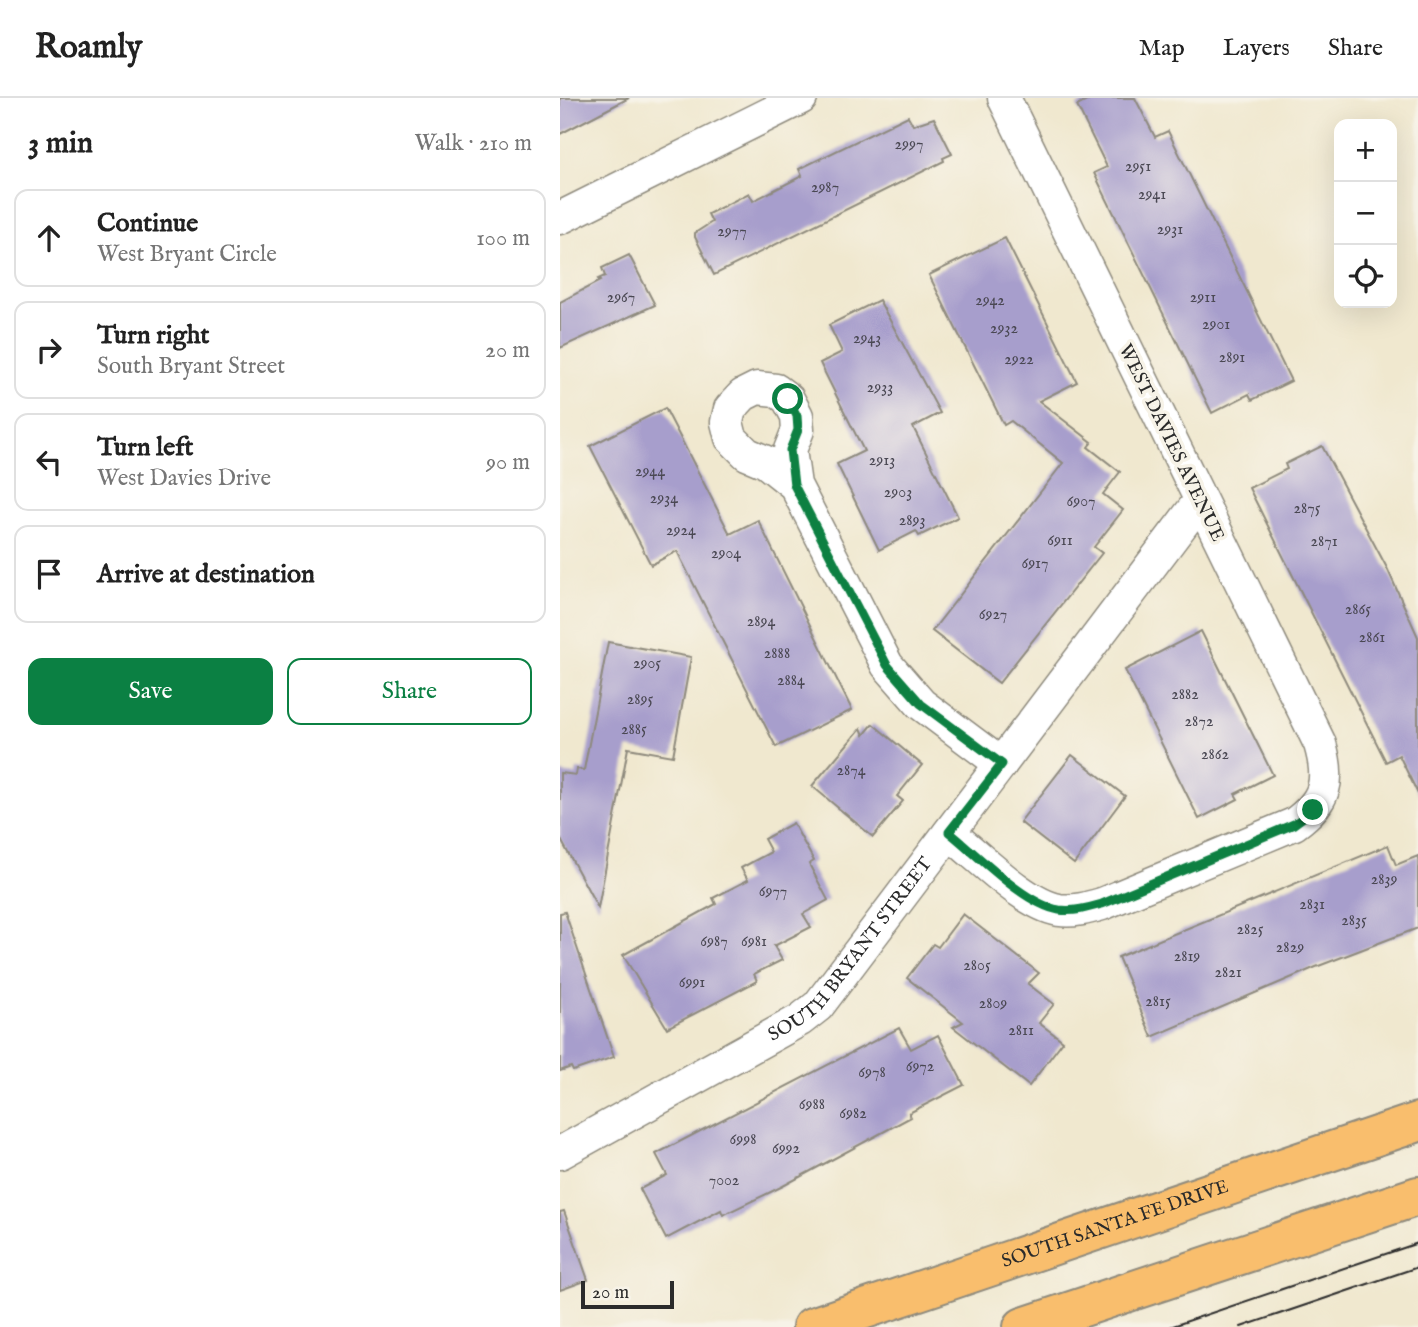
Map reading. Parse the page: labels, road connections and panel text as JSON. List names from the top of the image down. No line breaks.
{"streets":{"highway":["SOUTH SANTA FE DRIVE"],"street":["WEST DAVIES AVENUE","SOUTH BRYANT STREET"]},"crossings":[["WEST DAVIES AVENUE","SOUTH BRYANT STREET"]],"house_numbers":["2997","2951","2987","2941","2931","2977","2967","2911","2942","2901","2932","2943","2891","2922","2933","2913","2944","2903","2934","6907","2875","2893","2924","6911","2871","2904","6917","2865","6927","2894","2861","2888","2905","2884","2882","2895","2872","2885","2862","2874","2839","6977","2831","2835","2825","6987","6981","2829","2819","2805","2821","6991","2815","2809","2811","6972","6978","6988","6982","6998","6992","7002"],"scale_bar":"20 m","page":{"header":"Roamly","nav":["Map","Layers","Share"],"heading":["3 min","Walk · 210 m"],"map_buttons":["+","−"],"list":[["Continue","West Bryant Circle","100 m"],["Turn right","South Bryant Street","20 m"],["Turn left","West Davies Drive","90 m"],"Arrive at destination"],"buttons":["Save","Share"],"scale":"20 m"}}
